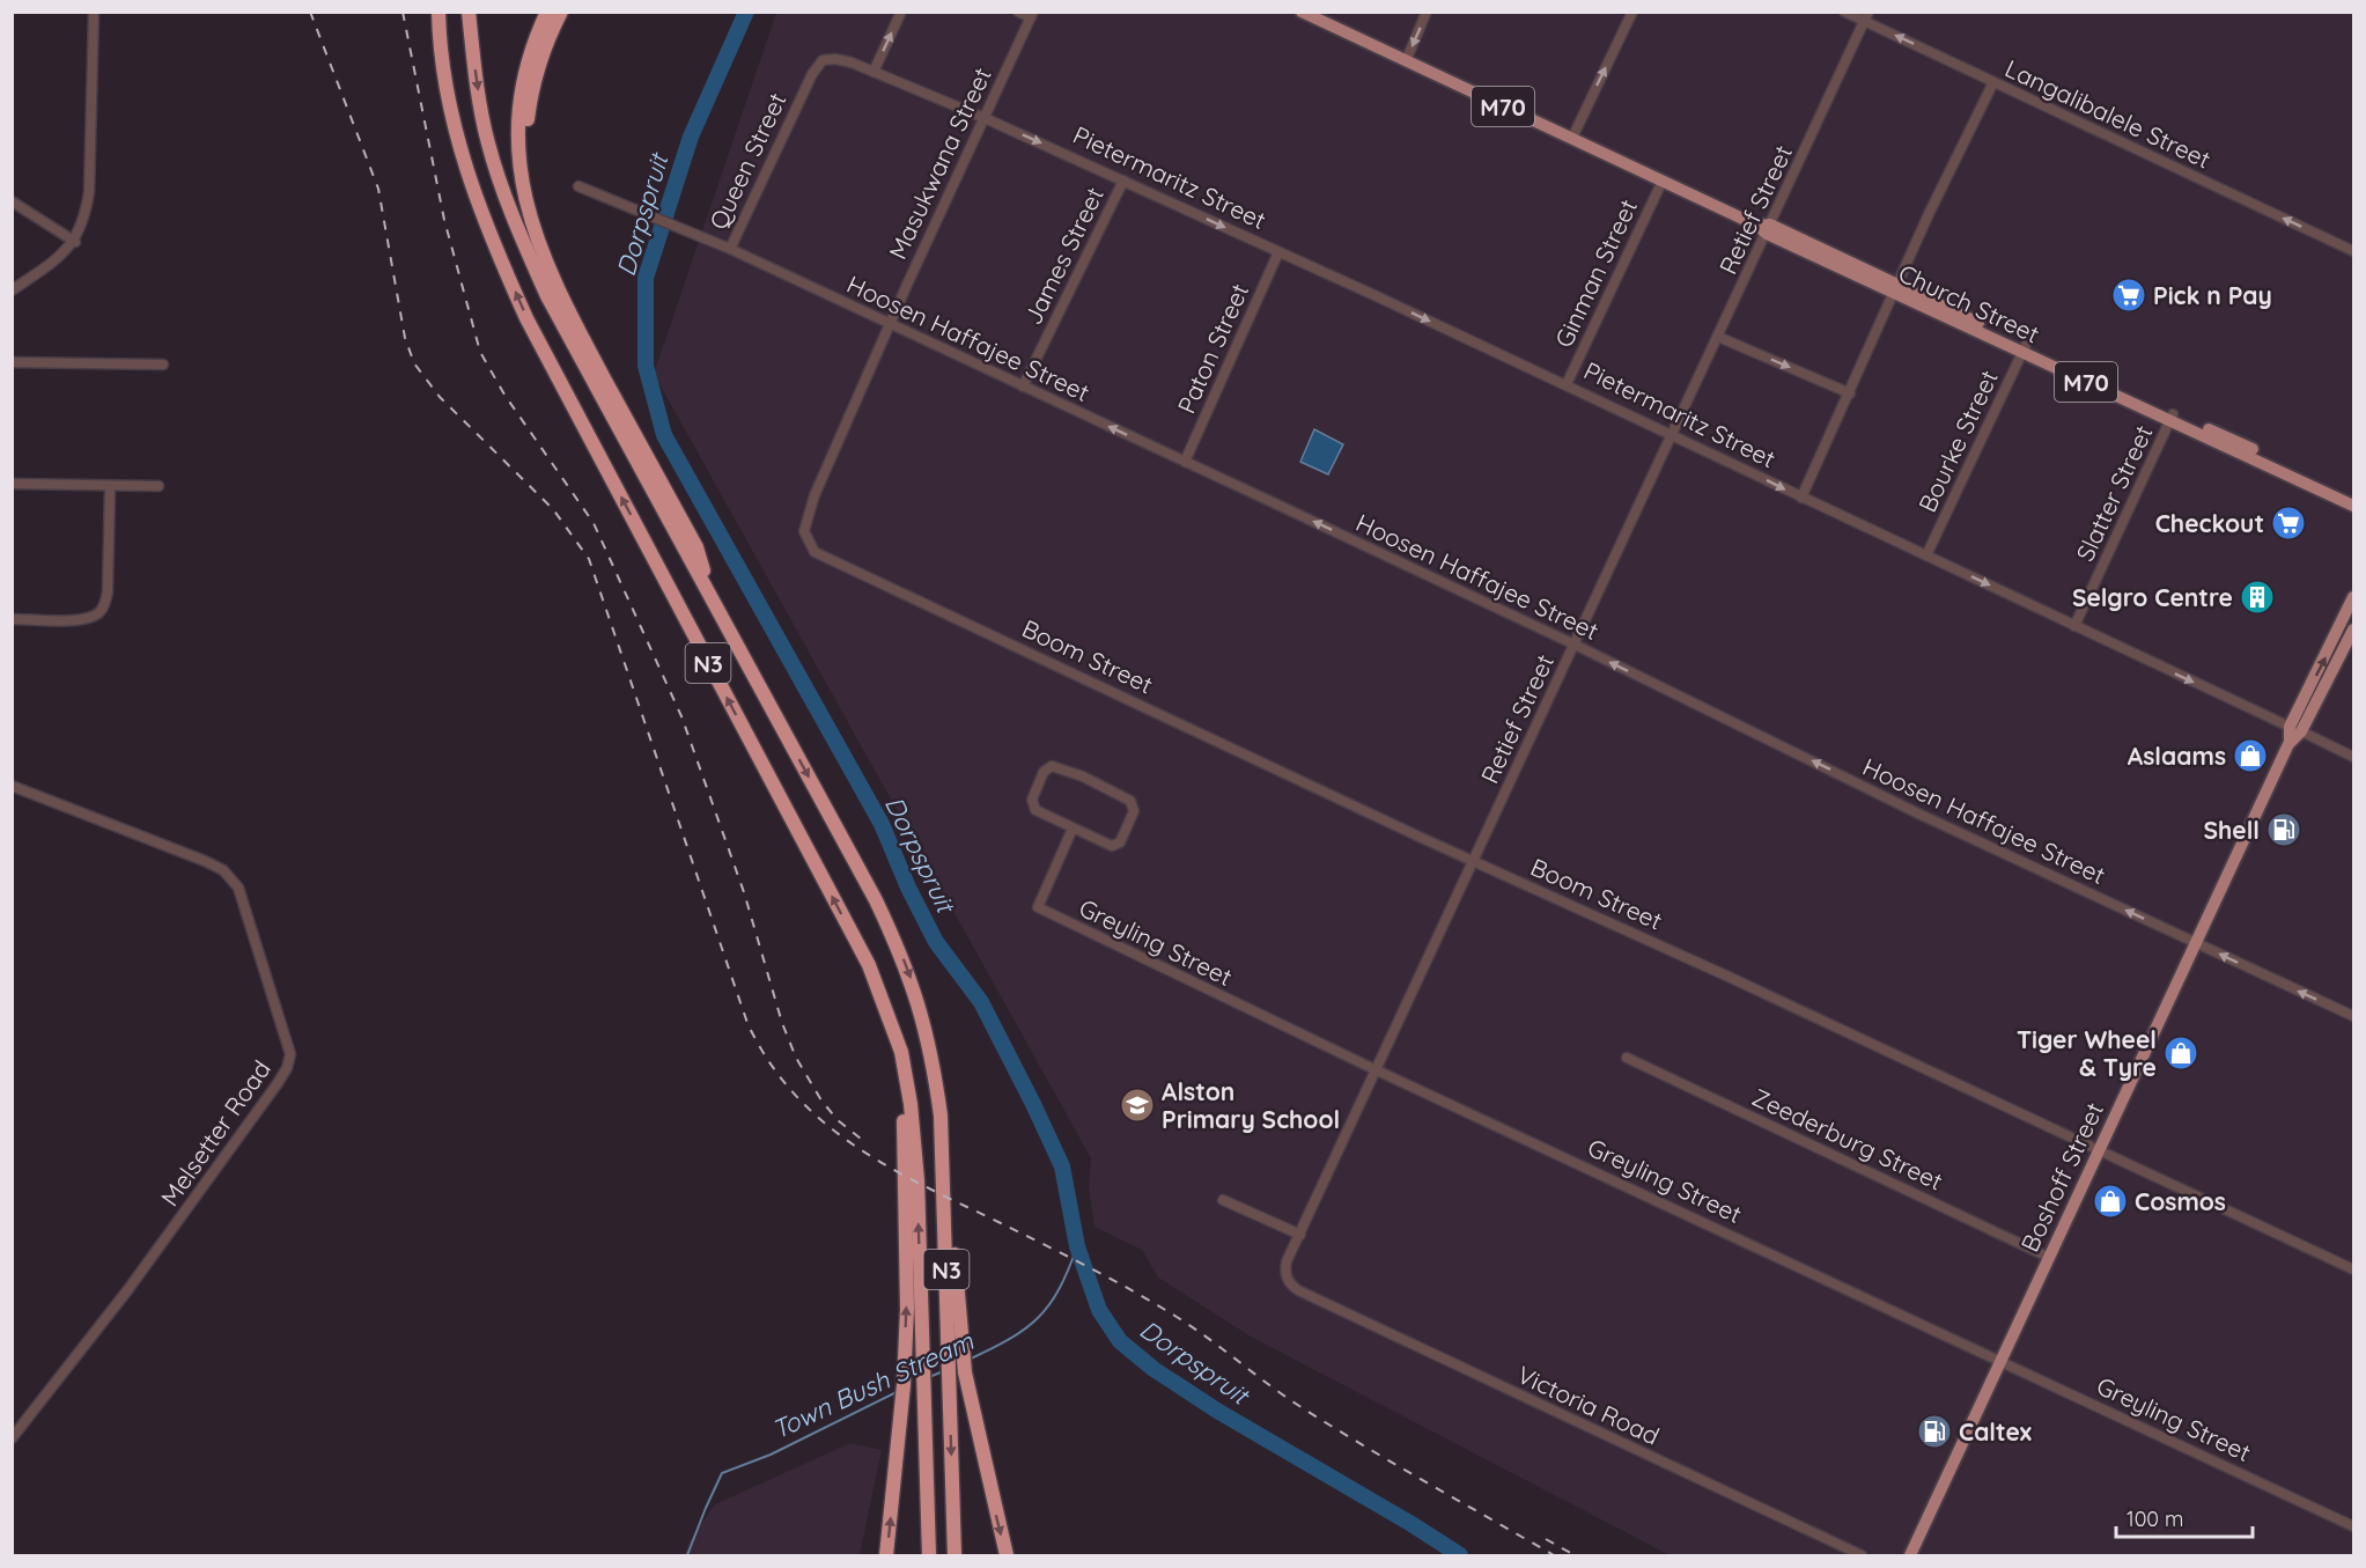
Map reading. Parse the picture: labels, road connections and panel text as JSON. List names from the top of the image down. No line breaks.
{"streets":{"highway":["N3"],"main road":["M70","Church Street","Boshoff Street"],"street":["Langalibalele Street","Queen Street","Masukwana Street","Pietermaritz Street","Retief Street","James Street","Ginman Street","Hoosen Haffajee Street","Paton Street","Bourke Street","Slatter Street","Boom Street","Greyling Street","Melsetter Road","Zeederburg Street","Victoria Road"]},"crossings":[["Langalibalele Street","Retief Street"],["Queen Street","Pietermaritz Street"],["Queen Street","Hoosen Haffajee Street"],["Masukwana Street","Pietermaritz Street"],["Masukwana Street","Hoosen Haffajee Street"],["Masukwana Street","Boom Street"],["Pietermaritz Street","Retief Street"],["Pietermaritz Street","James Street"],["Pietermaritz Street","Ginman Street"],["Pietermaritz Street","Paton Street"],["Pietermaritz Street","Bourke Street"],["Pietermaritz Street","Slatter Street"],["Pietermaritz Street","Boshoff Street"],["Retief Street","Church Street"],["Retief Street","Hoosen Haffajee Street"],["Retief Street","Boom Street"],["Retief Street","Greyling Street"],["Retief Street","Victoria Road"],["James Street","Hoosen Haffajee Street"],["Ginman Street","Church Street"],["Church Street","Bourke Street"],["Church Street","Slatter Street"],["Hoosen Haffajee Street","Paton Street"],["Hoosen Haffajee Street","Boshoff Street"],["Boom Street","Boshoff Street"],["Greyling Street","Boshoff Street"],["Zeederburg Street","Boshoff Street"]],"one_way":["Langalibalele Street","Pietermaritz Street","Hoosen Haffajee Street"],"water":["Dorpspruit","Town Bush Stream"],"places":{"supermarket":["Pick n Pay","Checkout"],"building":["Selgro Centre"],"shop":["Aslaams","Tiger Wheel & Tyre","Cosmos"],"fuel station":["Shell","Caltex"],"school or university":["Alston Primary School"]},"scale_bar":"100 m"}
